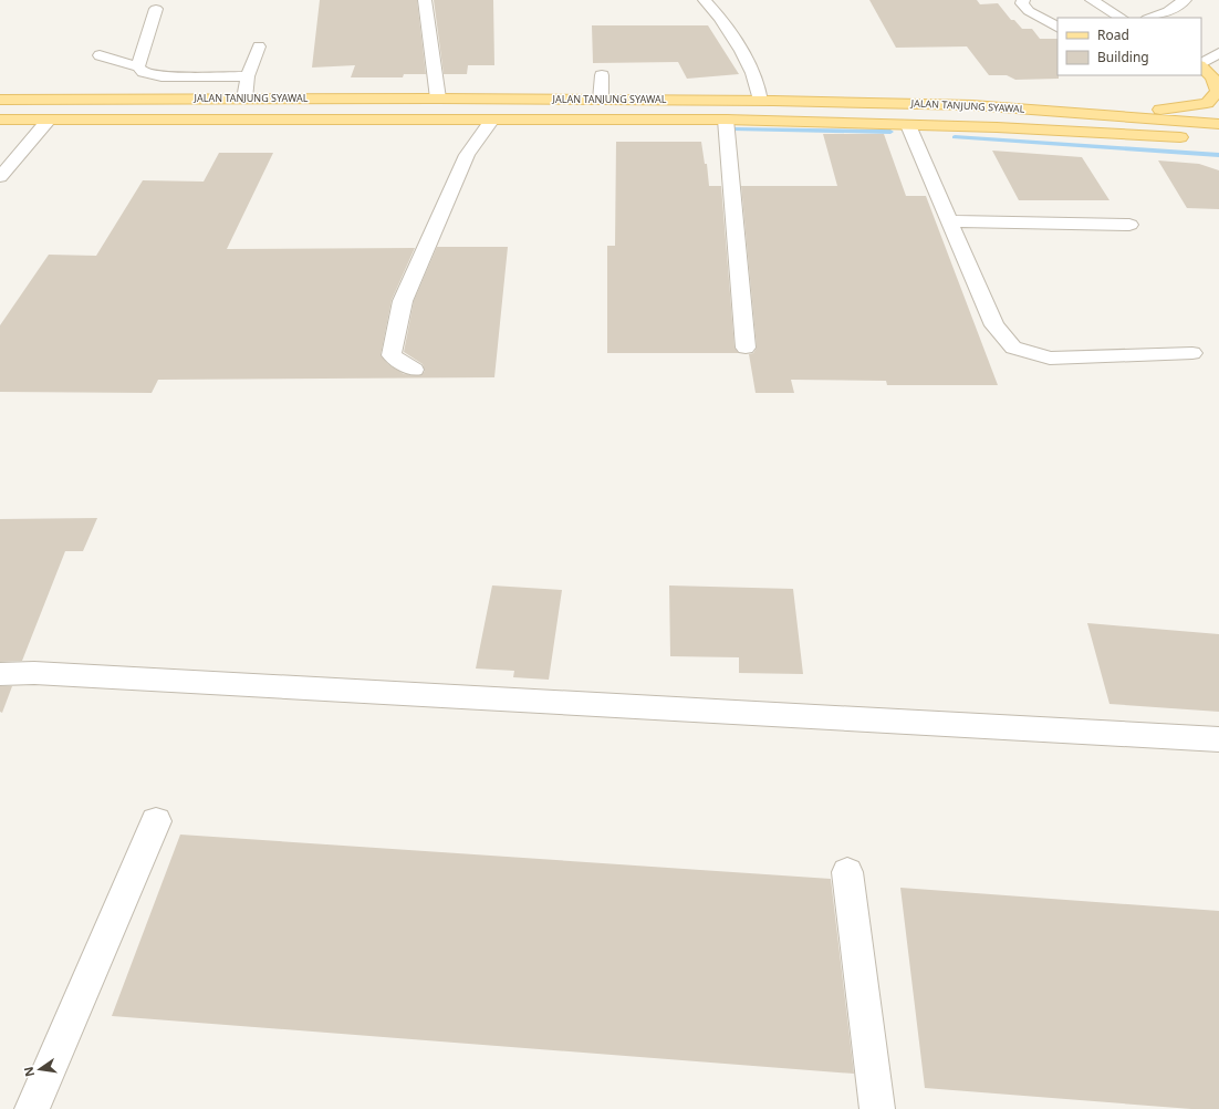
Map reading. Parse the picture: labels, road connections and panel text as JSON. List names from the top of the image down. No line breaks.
{"streets":{"main road":["JALAN TANJUNG SYAWAL"]},"legend":["Road","Building"],"north":"left"}
